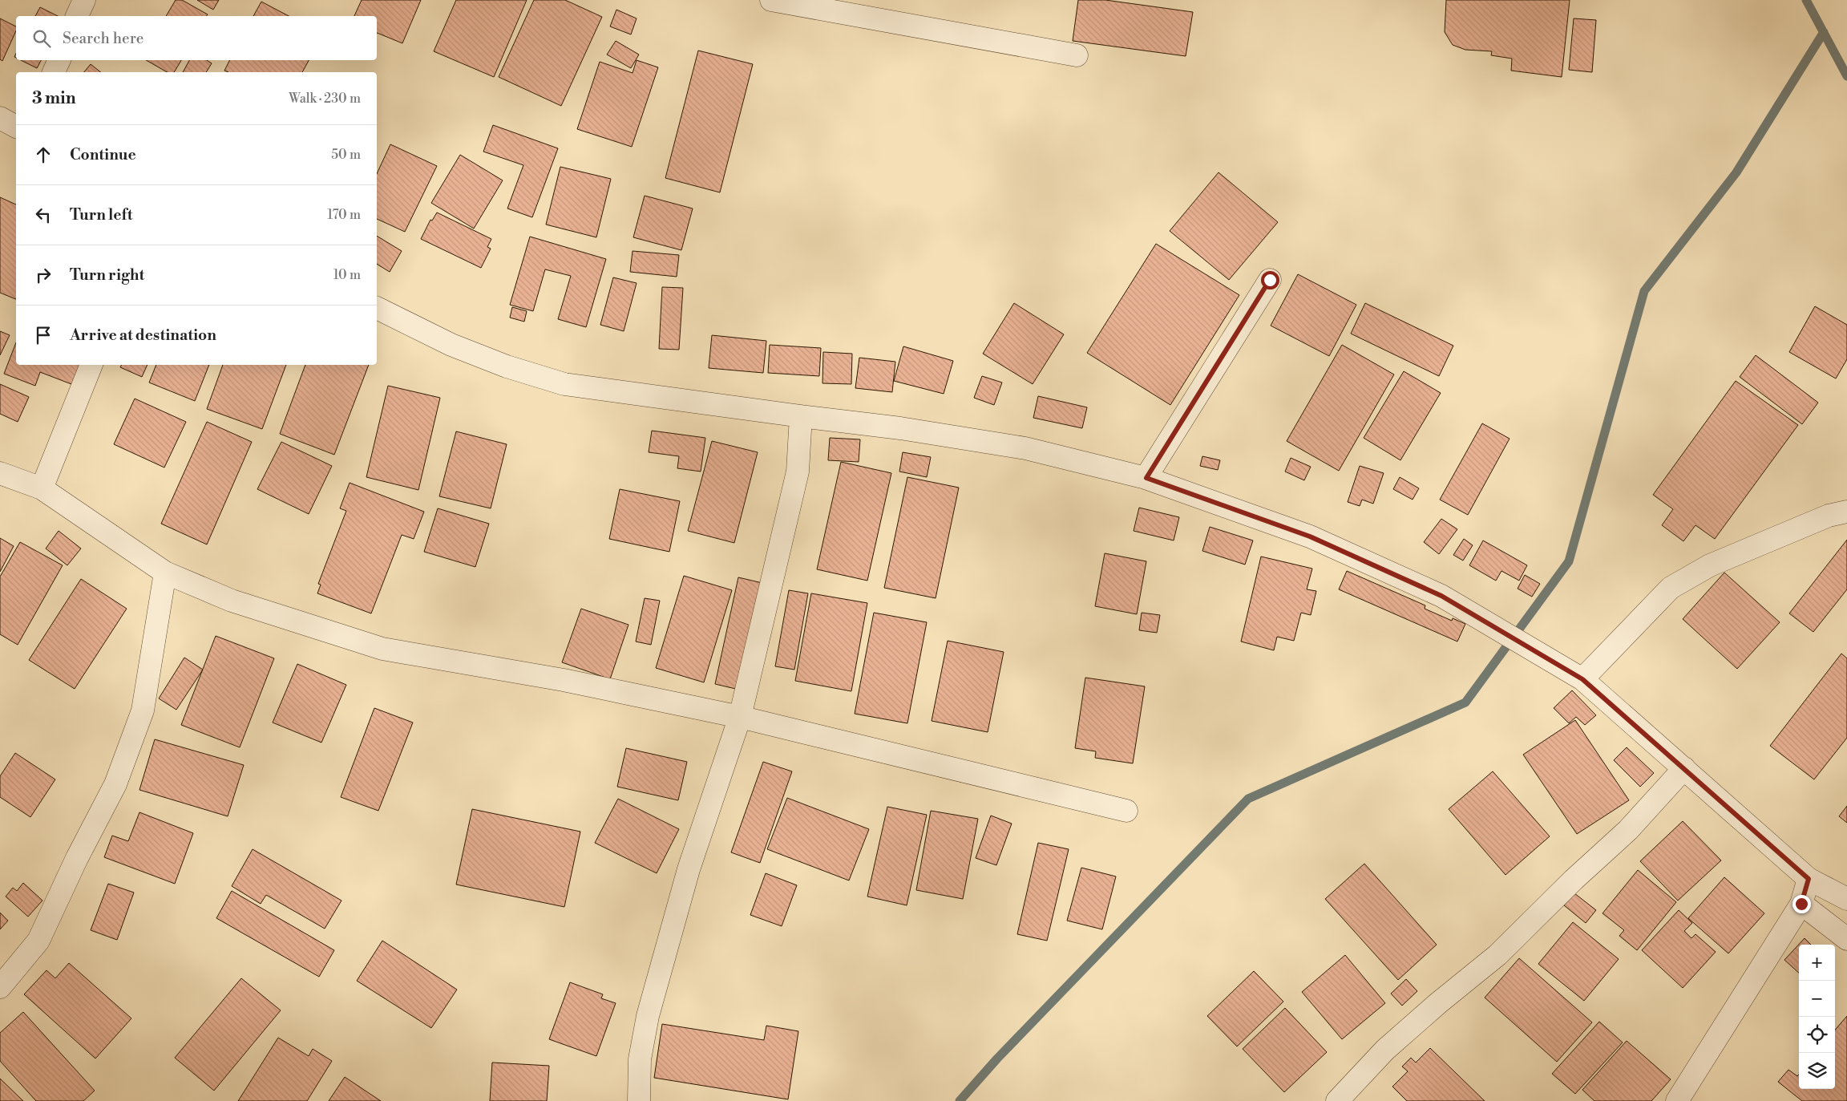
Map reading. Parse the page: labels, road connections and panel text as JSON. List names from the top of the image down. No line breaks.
{"page":{"search":"Search here","heading":["3 min","Walk · 230 m"],"list":[["Continue","50 m"],["Turn left","170 m"],["Turn right","10 m"],"Arrive at destination"],"map_buttons":["+","−"]}}
